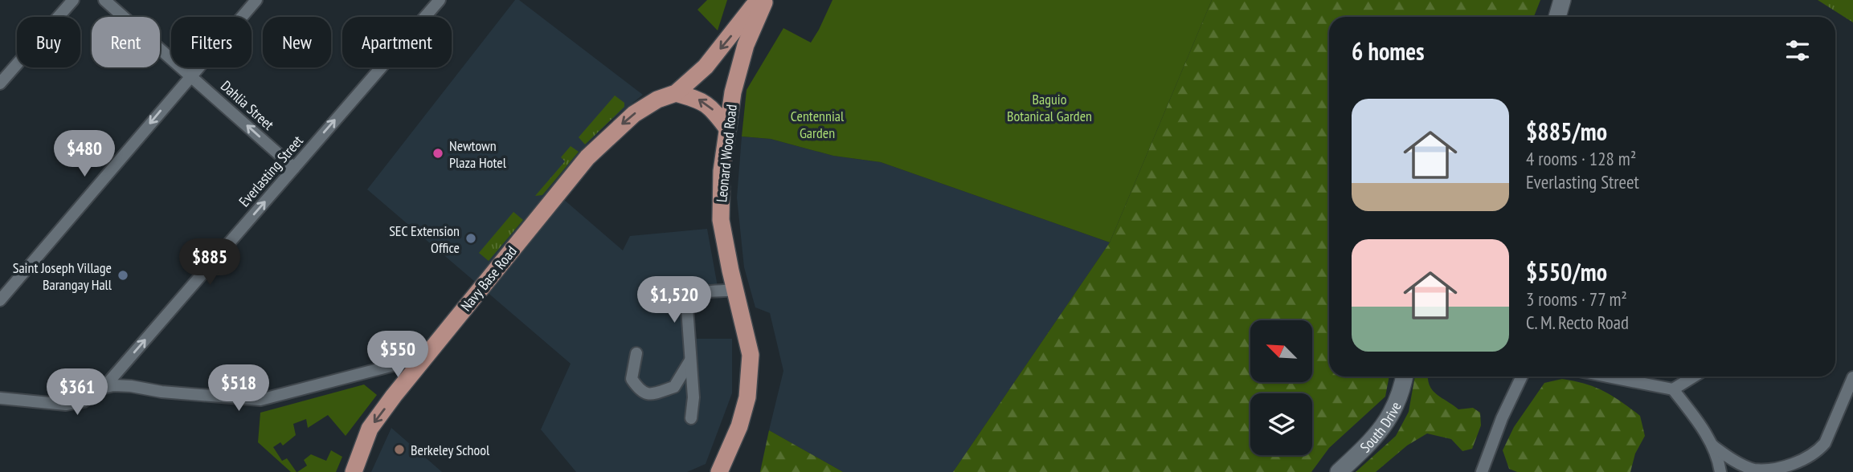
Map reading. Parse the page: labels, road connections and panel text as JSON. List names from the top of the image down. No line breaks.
{"streets":{"main road":["Leonard Wood Road","Navy Base Road","South Drive"],"street":["Dahlia Street","Everlasting Street"]},"crossings":[["Dahlia Street","Everlasting Street"]],"one_way":["Dahlia Street","Everlasting Street","Navy Base Road"],"parks":["Baguio Botanical Garden","Centennial Garden"],"places":["Newtown Plaza Hotel","SEC Extension Office","Saint Joseph Village Barangay Hall","Berkeley School"],"north":"top left","page":{"chip":["Buy","Rent","Filters","New","Apartment"],"heading":"6 homes","list":[{"name":"$885/mo","note":"4 rooms · 128 m² · Everlasting Street"},{"name":"$550/mo","note":"3 rooms · 77 m² · C. M. Recto Road"}],"price":["$480","$885","$1,520","$550","$518","$361"]}}
